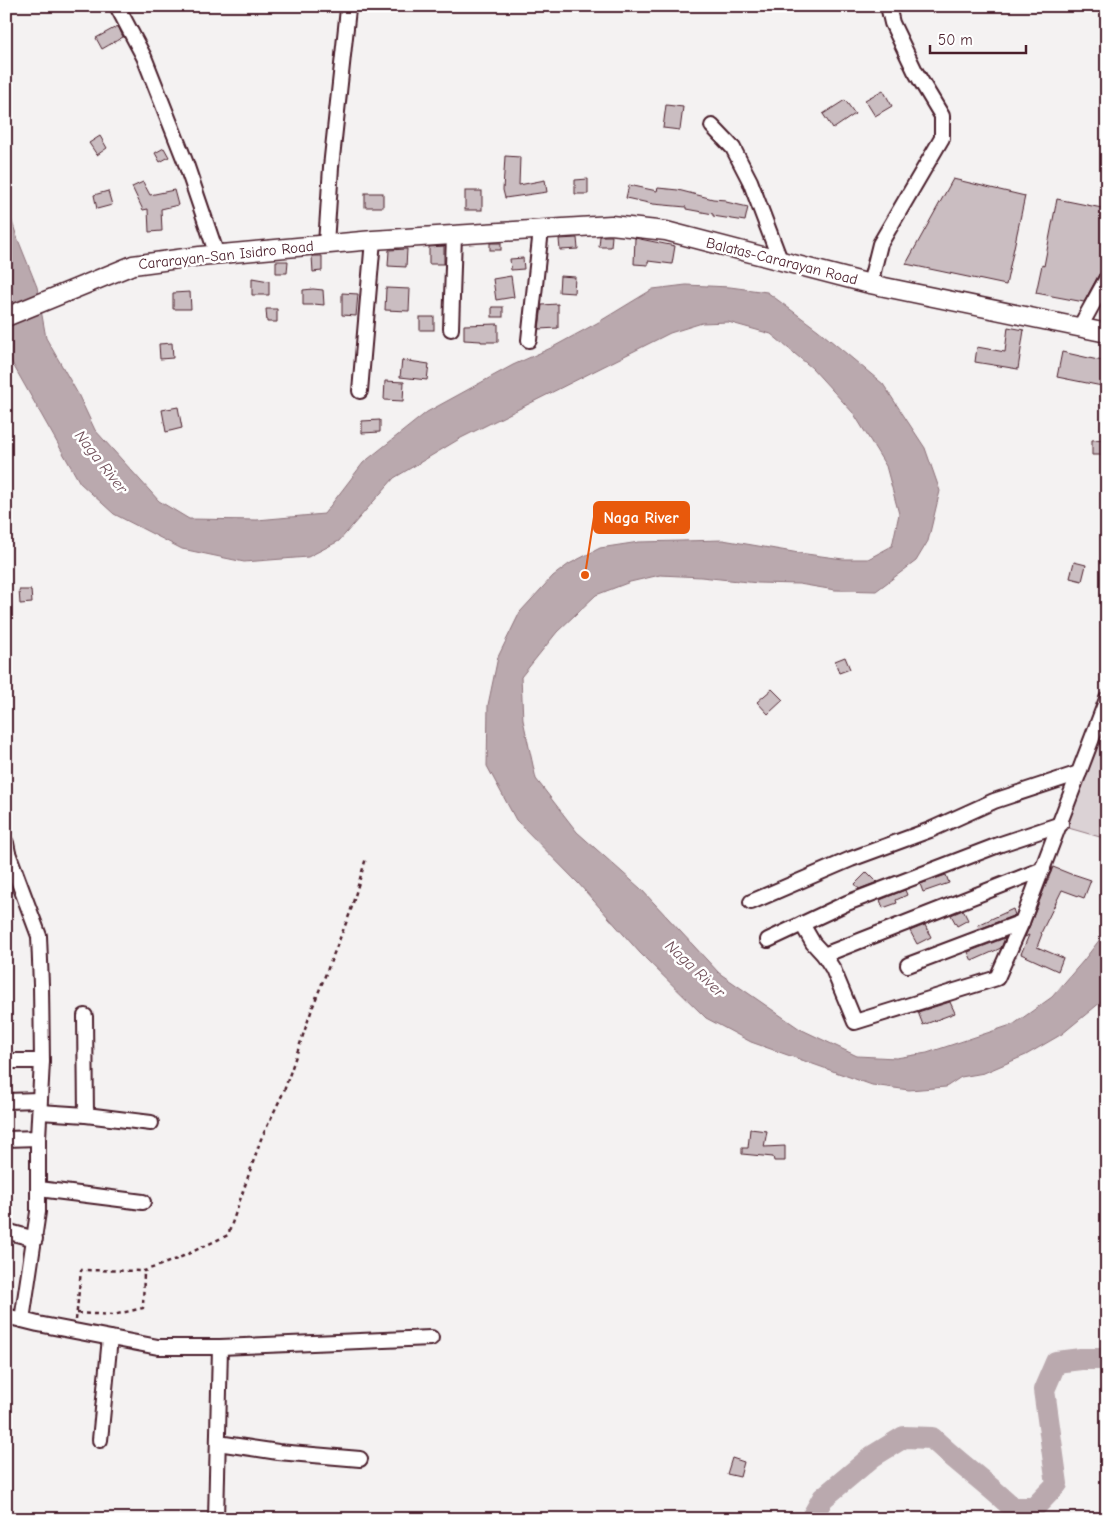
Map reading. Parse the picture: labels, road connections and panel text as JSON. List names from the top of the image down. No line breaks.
{"streets":{"main road":["Cararayan-San Isidro Road","Balatas-Cararayan Road"]},"crossings":[["Cararayan-San Isidro Road","Balatas-Cararayan Road"]],"water":["Naga River"],"places":["Naga River"],"scale_bar":"50 m"}
